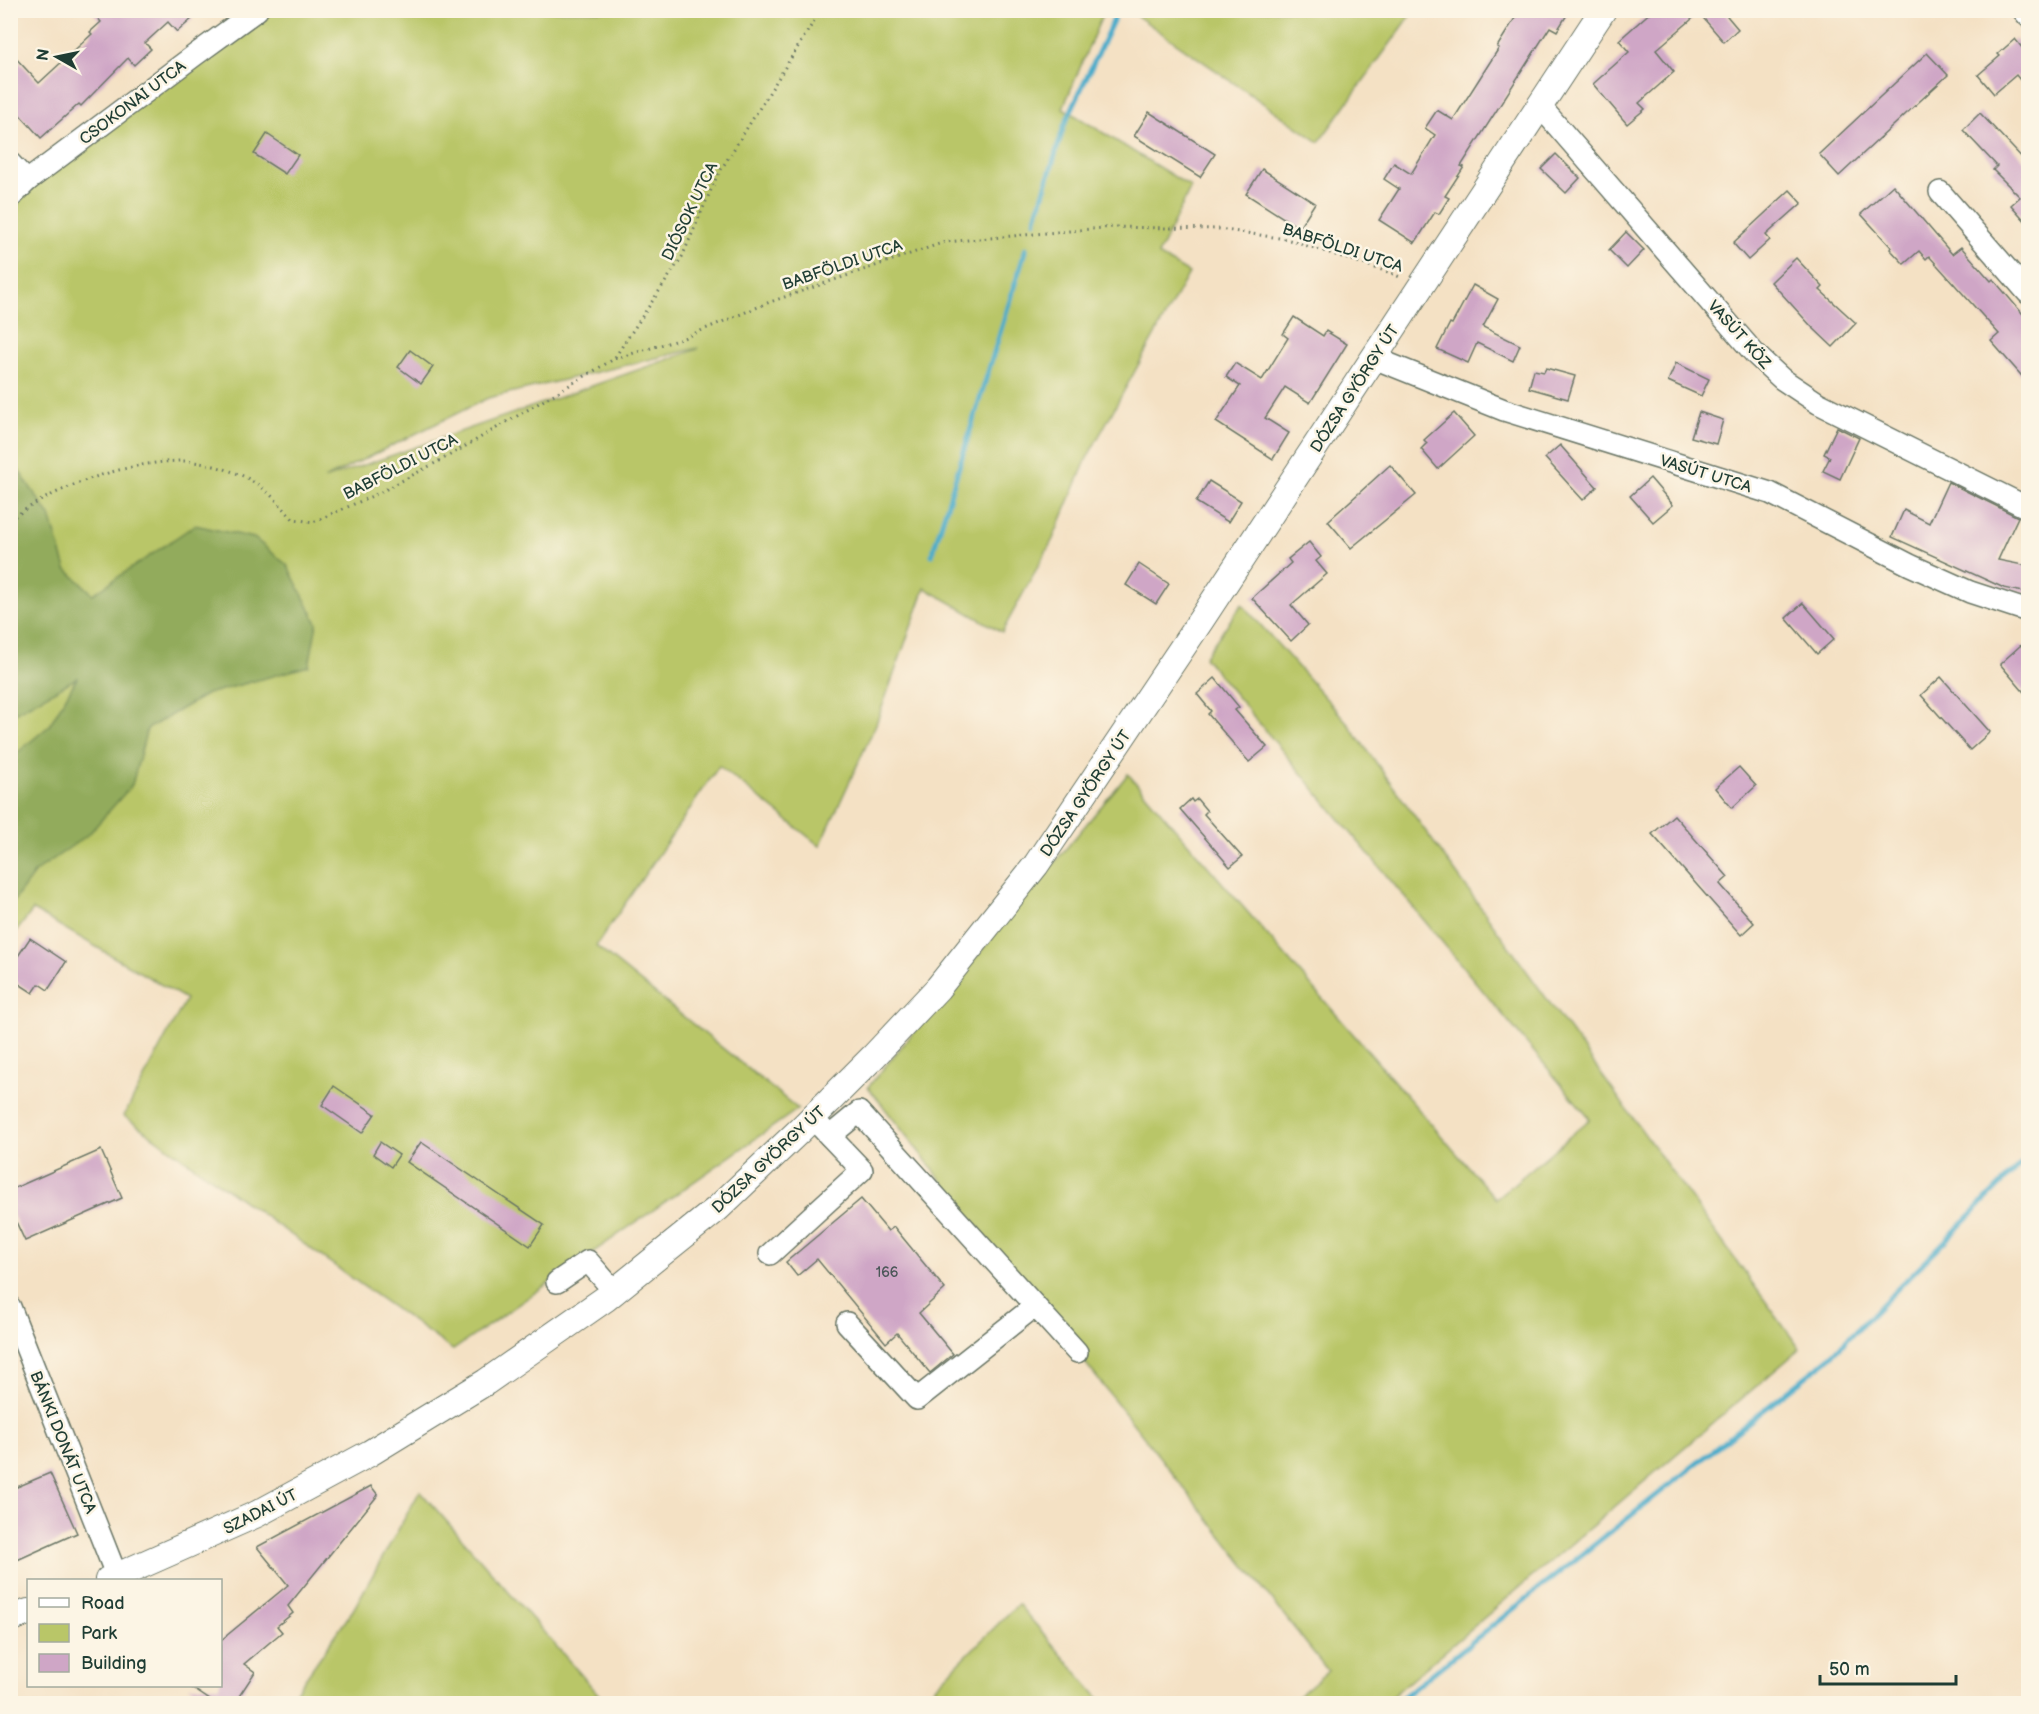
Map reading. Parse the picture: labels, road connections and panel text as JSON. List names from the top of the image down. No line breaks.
{"streets":{"main road":["DÓZSA GYÖRGY ÚT","SZADAI ÚT"],"street":["CSOKONAI UTCA","VASÚT KÖZ","VASÚT UTCA","BÁNKI DONÁT UTCA"],"path":["DIÓSOK UTCA","BABFÖLDI UTCA"]},"crossings":[["DIÓSOK UTCA","BABFÖLDI UTCA"],["BABFÖLDI UTCA","DÓZSA GYÖRGY ÚT"],["VASÚT KÖZ","DÓZSA GYÖRGY ÚT"],["DÓZSA GYÖRGY ÚT","VASÚT UTCA"],["DÓZSA GYÖRGY ÚT","SZADAI ÚT"],["BÁNKI DONÁT UTCA","SZADAI ÚT"]],"house_numbers":["166"],"legend":["Road","Park","Building"],"scale_bar":"50 m","north":"left"}
